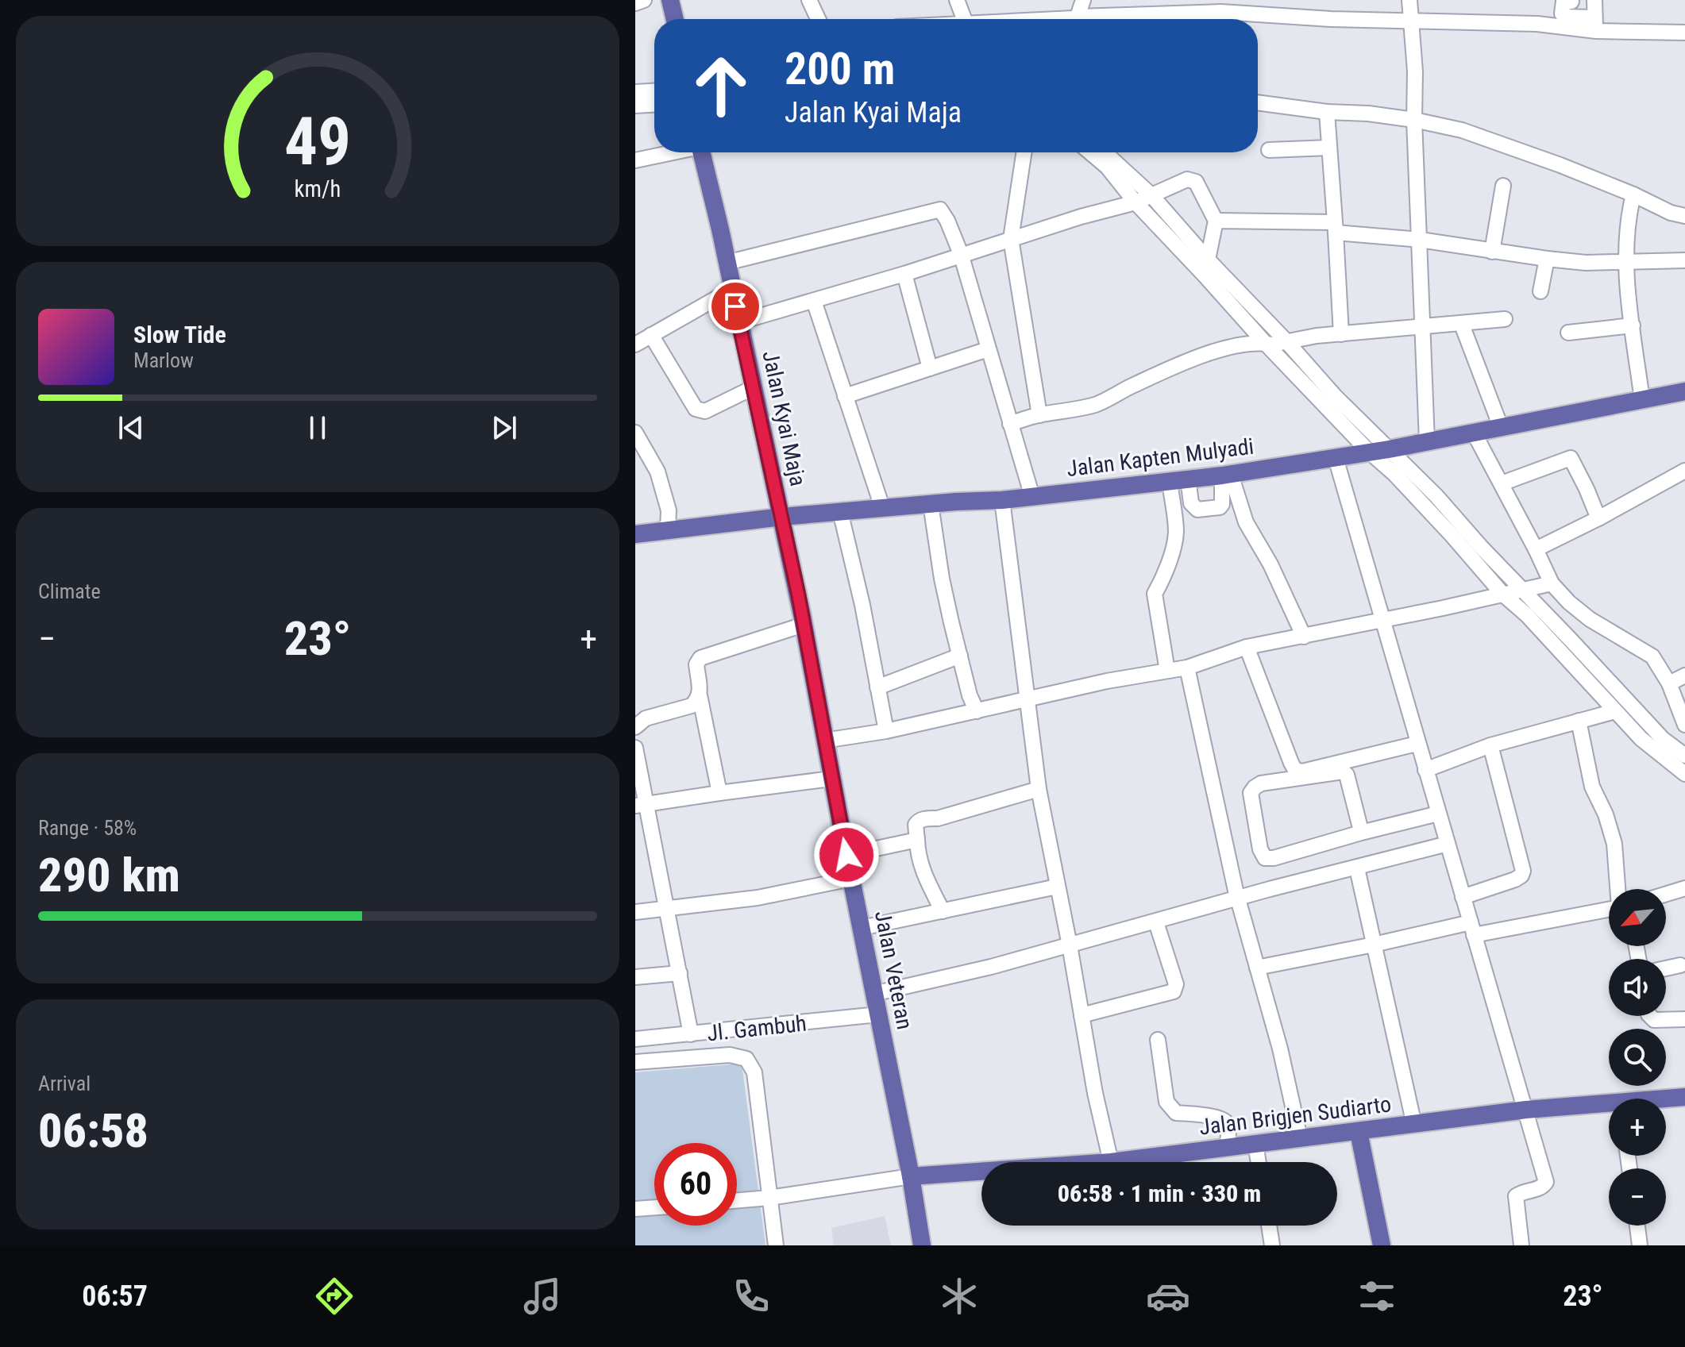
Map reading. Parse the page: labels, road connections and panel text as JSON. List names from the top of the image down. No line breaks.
{"streets":{"main road":["Jalan Kyai Maja","Jalan Kapten Mulyadi","Jalan Veteran","Jalan Brigjen Sudiarto"],"street":["Jl. Gambuh"]},"crossings":[["Jalan Kyai Maja","Jalan Kapten Mulyadi"],["Jalan Kyai Maja","Jalan Veteran"],["Jalan Kapten Mulyadi","Jalan Veteran"],["Jalan Veteran","Jl. Gambuh"],["Jalan Veteran","Jalan Brigjen Sudiarto"]],"north":"bottom left","page":{"turn":["200 m","Jalan Kyai Maja"],"song":["Slow Tide","Marlow"],"tile":["Climate",["Range · 58%","290 km"],["Arrival","06:58"]],"heat":["−","23°","+"],"map_buttons":["+","−"],"limit":"60","trip":"06:58 · 1 min · 330 m","tabs":["06:57","23°"],"gauge":["49","km/h"]}}
